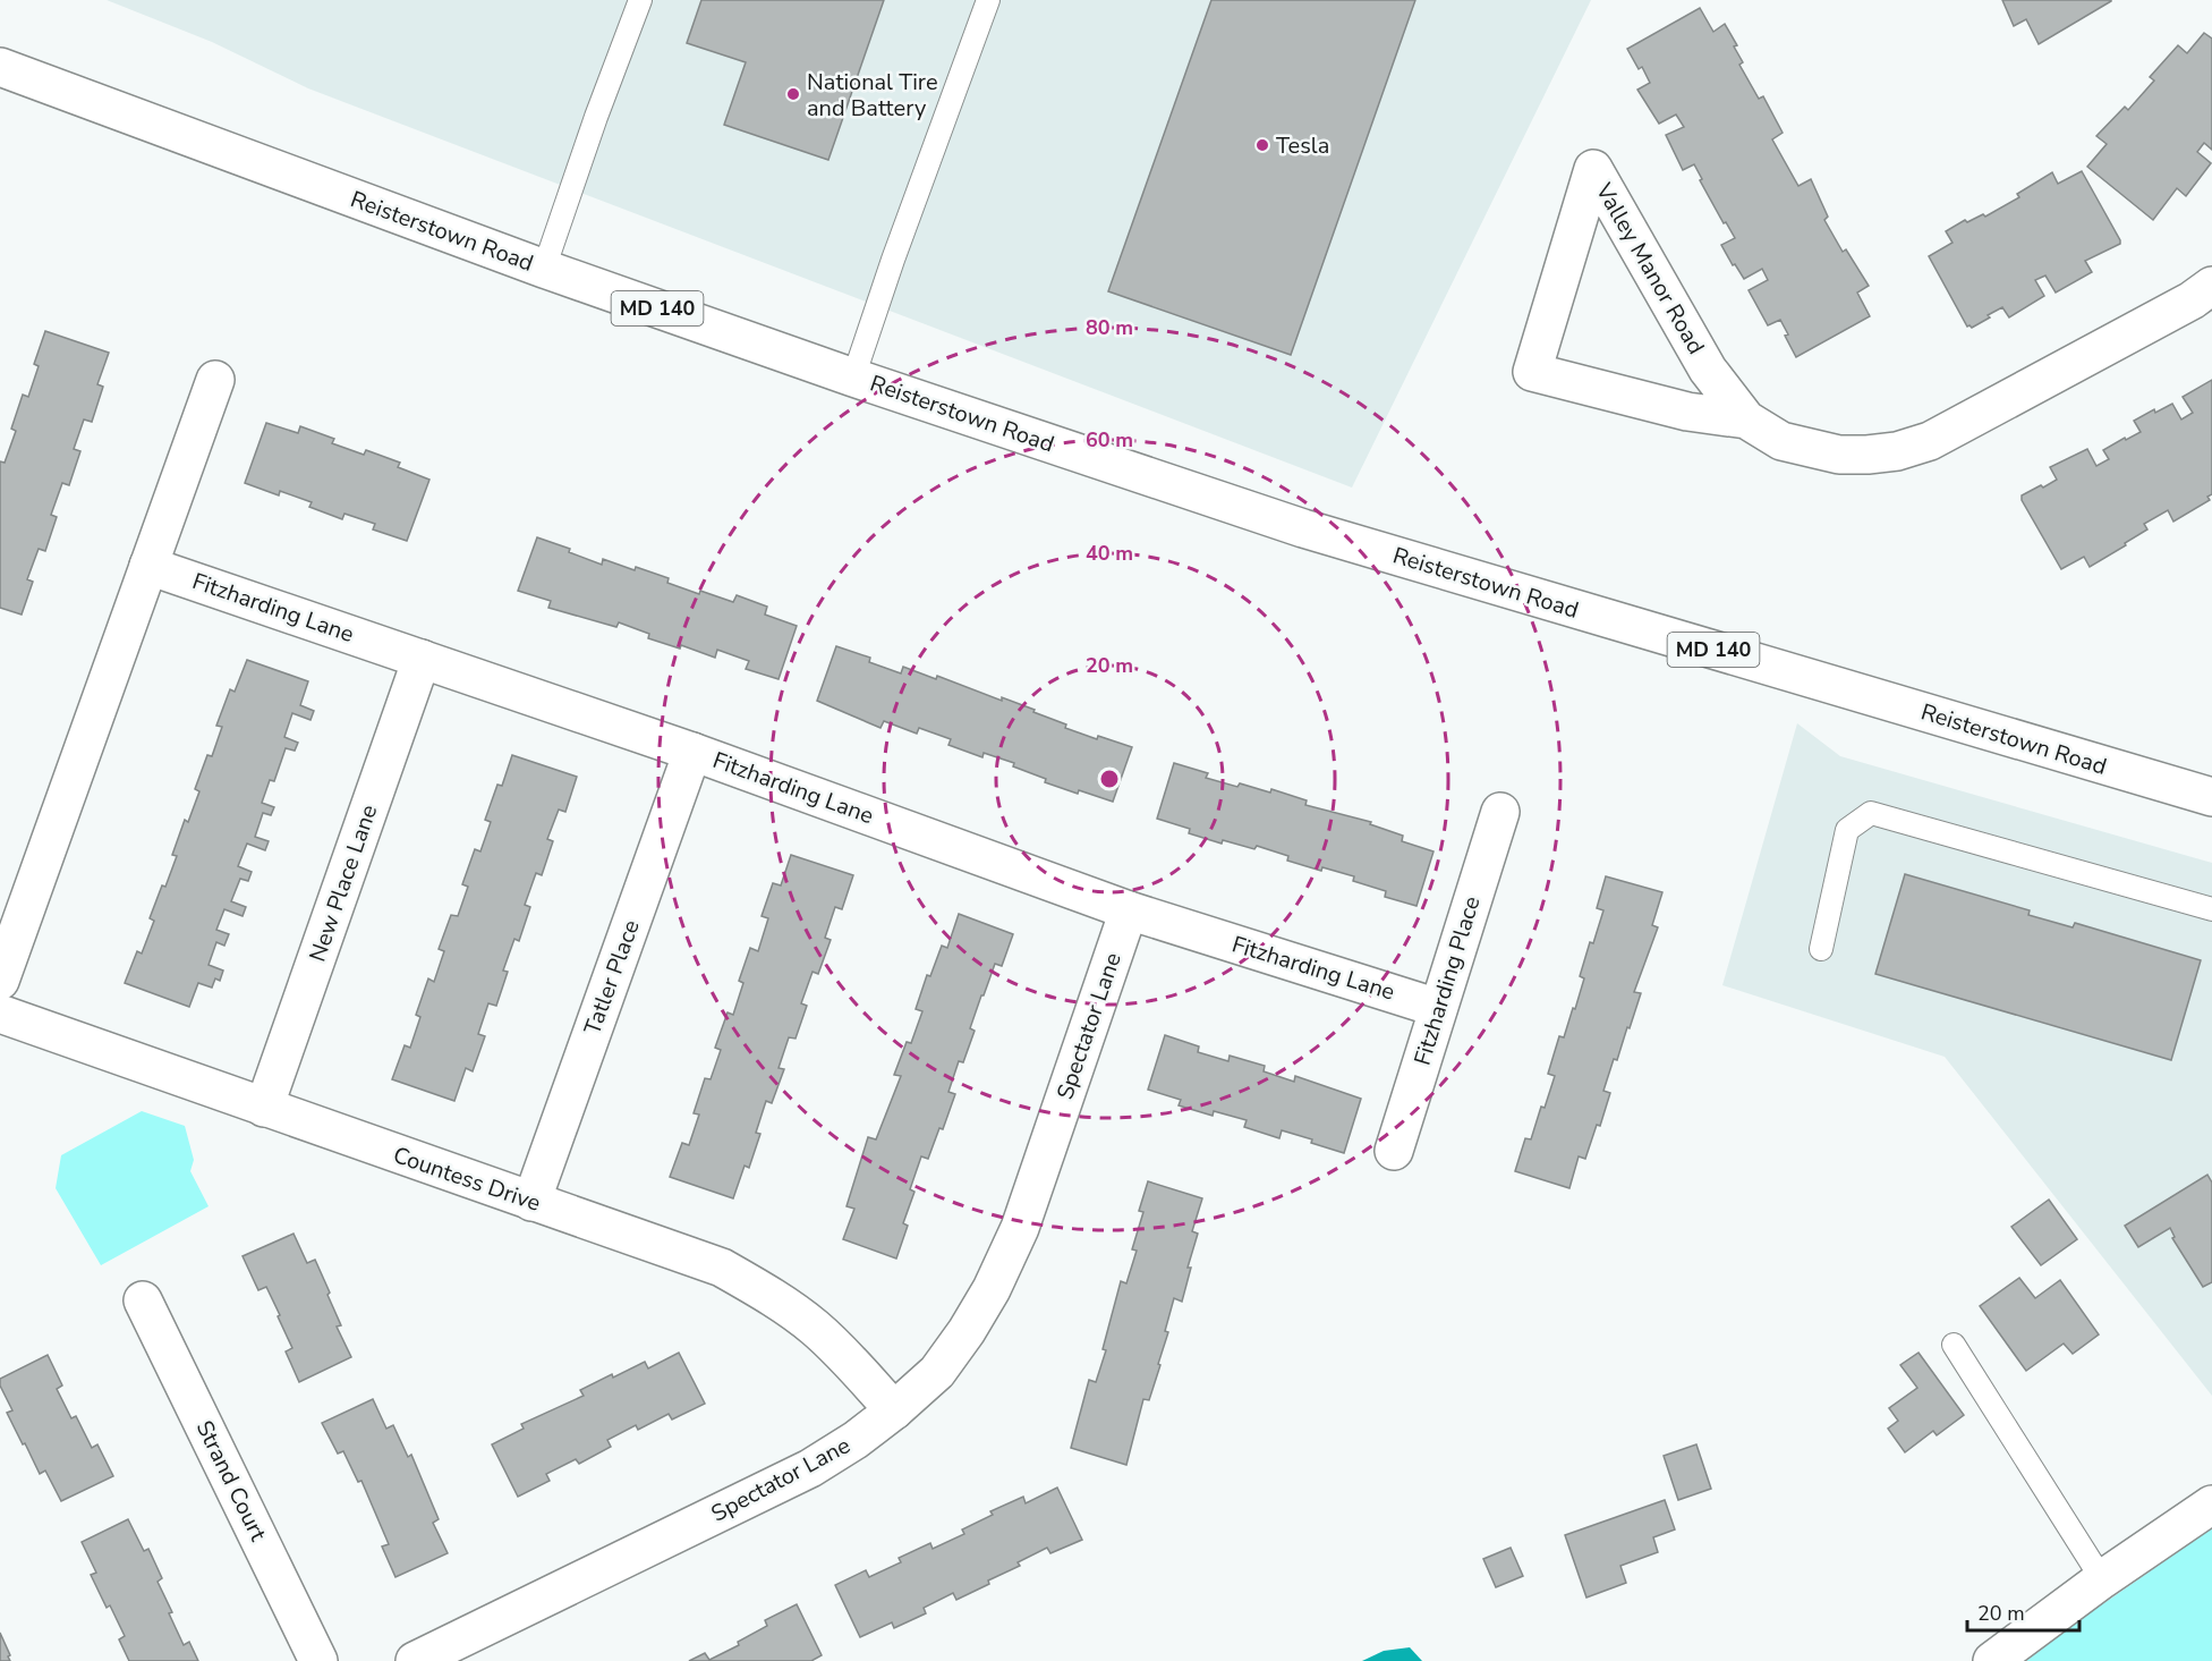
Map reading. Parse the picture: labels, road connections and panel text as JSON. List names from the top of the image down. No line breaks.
{"streets":{"street":["Reisterstown Road","Valley Manor Road","MD 140","Fitzharding Lane","New Place Lane","Tatler Place","Fitzharding Place","Spectator Lane","Countess Drive","Strand Court"]},"crossings":[["Fitzharding Lane","New Place Lane"],["Fitzharding Lane","Tatler Place"],["Fitzharding Lane","Fitzharding Place"],["Fitzharding Lane","Spectator Lane"],["New Place Lane","Countess Drive"],["Tatler Place","Countess Drive"],["Spectator Lane","Countess Drive"]],"places":["National Tire and Battery","Tesla"],"scale_bar":"20 m","rings":["80 m","60 m","40 m","20 m"]}
